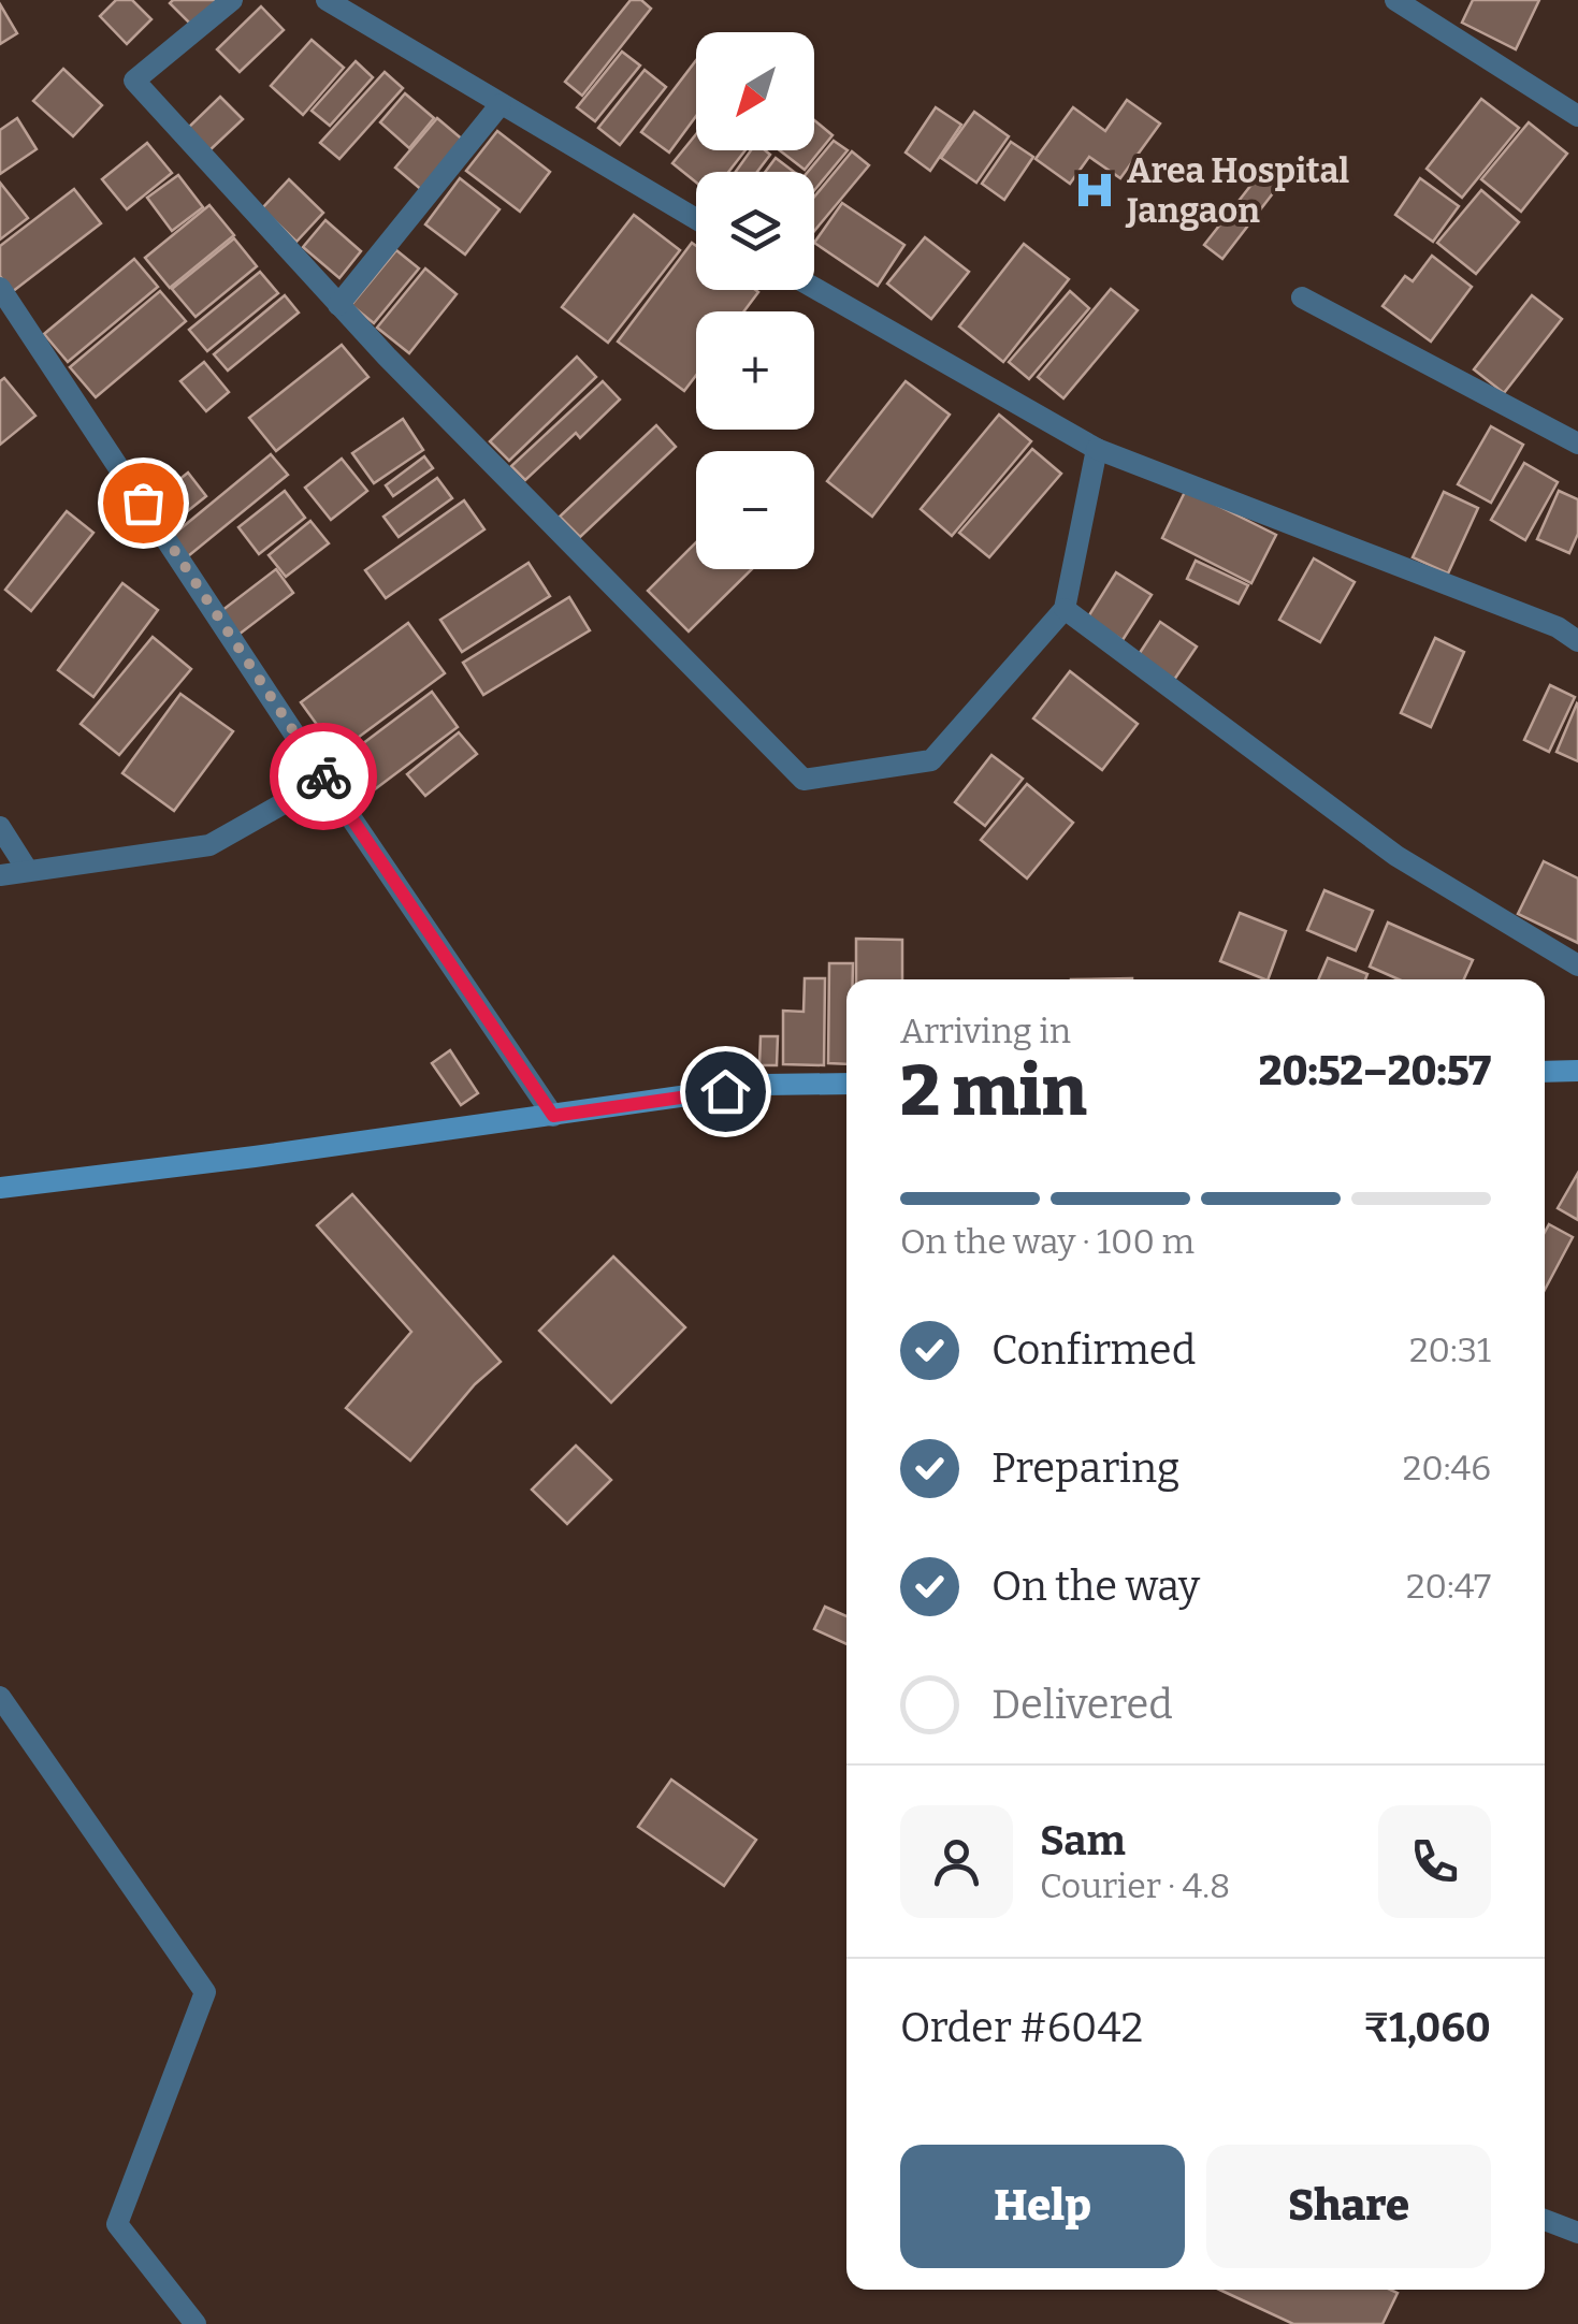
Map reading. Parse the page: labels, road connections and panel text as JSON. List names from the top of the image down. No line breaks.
{"places":{"hospital":["Area Hospital Jangaon"]},"north":"bottom left","page":{"map_buttons":["+","−"],"heading":["2 min","Arriving in","20:52–20:57"],"panel":["Sam","Courier · 4.8","Order #6042","₹1,060"],"bar":"On the way · 100 m","list":[["Confirmed","20:31"],["Preparing","20:46"],["On the way","20:47"],"Delivered"],"buttons":["Help","Share"]}}
